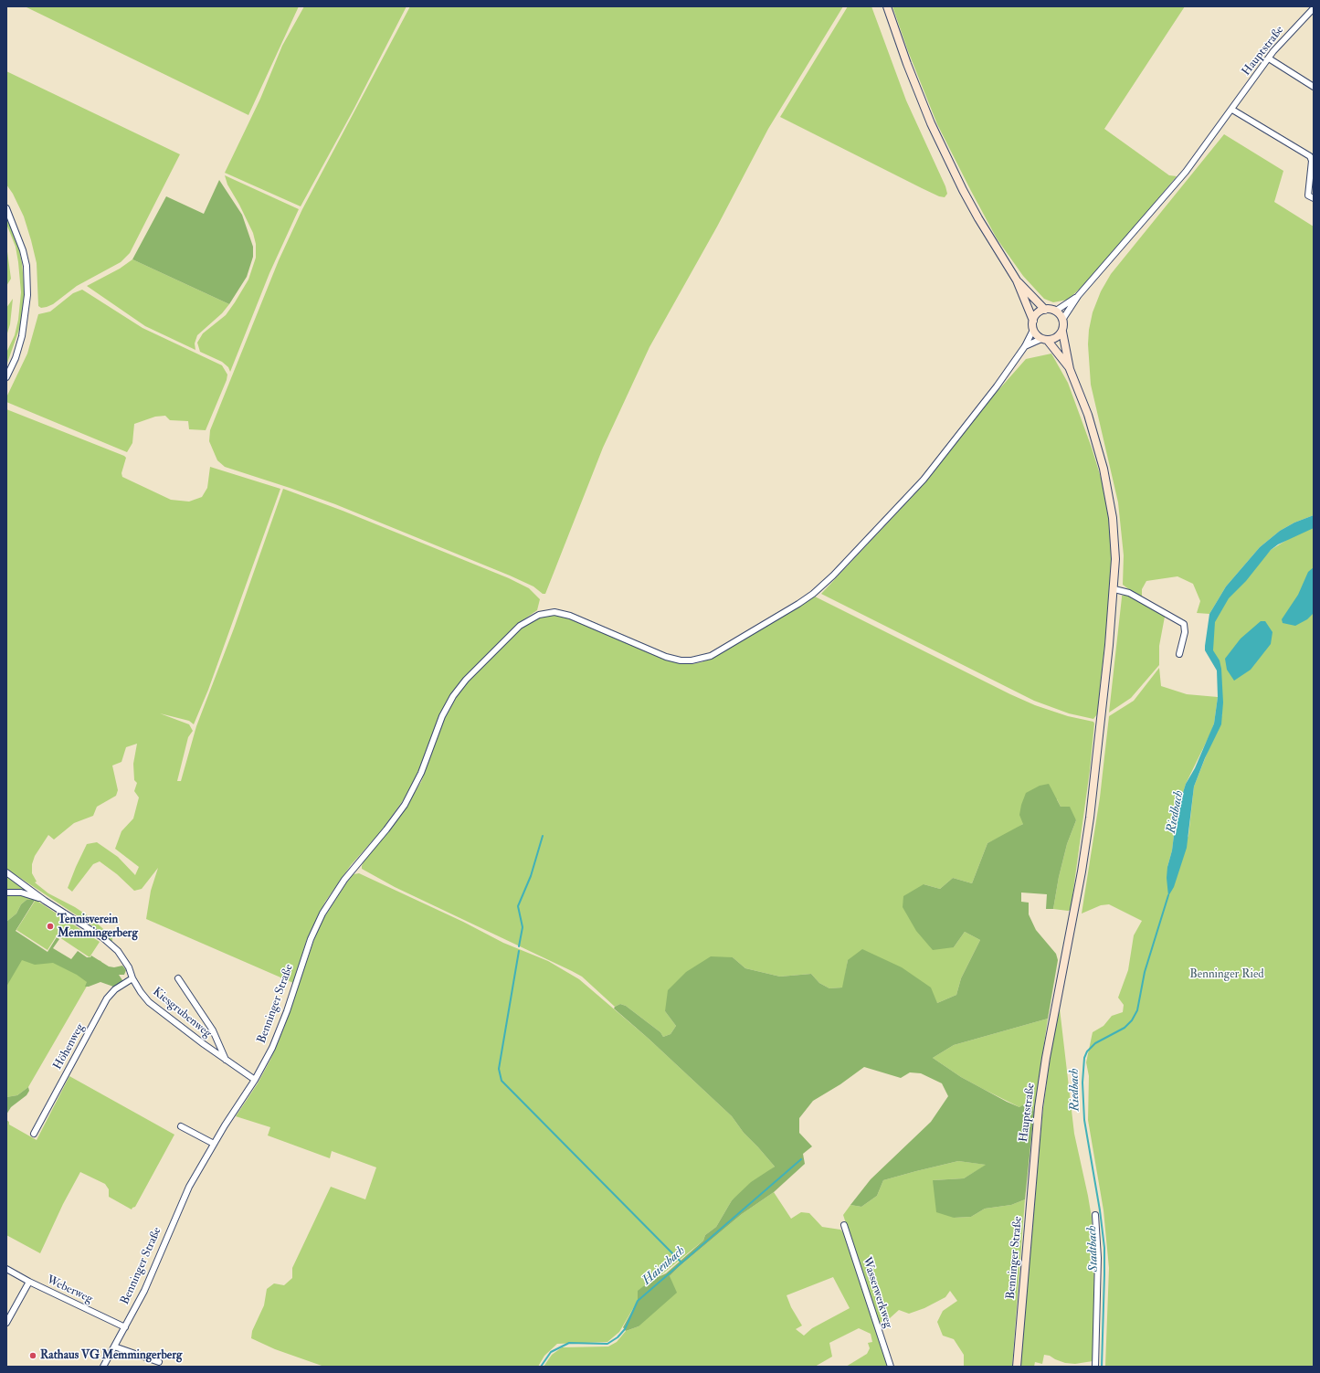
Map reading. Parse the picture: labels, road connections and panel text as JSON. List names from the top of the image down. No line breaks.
{"streets":{"main road":["Hauptstraße","Benninger Straße"],"street":["Kiesgrubenweg","Höhenweg","Weberweg","Wasserwerkweg"]},"crossings":[["Hauptstraße","Benninger Straße"],["Benninger Straße","Kiesgrubenweg"],["Benninger Straße","Weberweg"],["Kiesgrubenweg","Höhenweg"]],"water":["Riedbach","Stadtbach","Haienbach"],"parks":["Benninger Ried"],"places":["Tennisverein Memmingerberg","Rathaus VG Memmingerberg"]}
